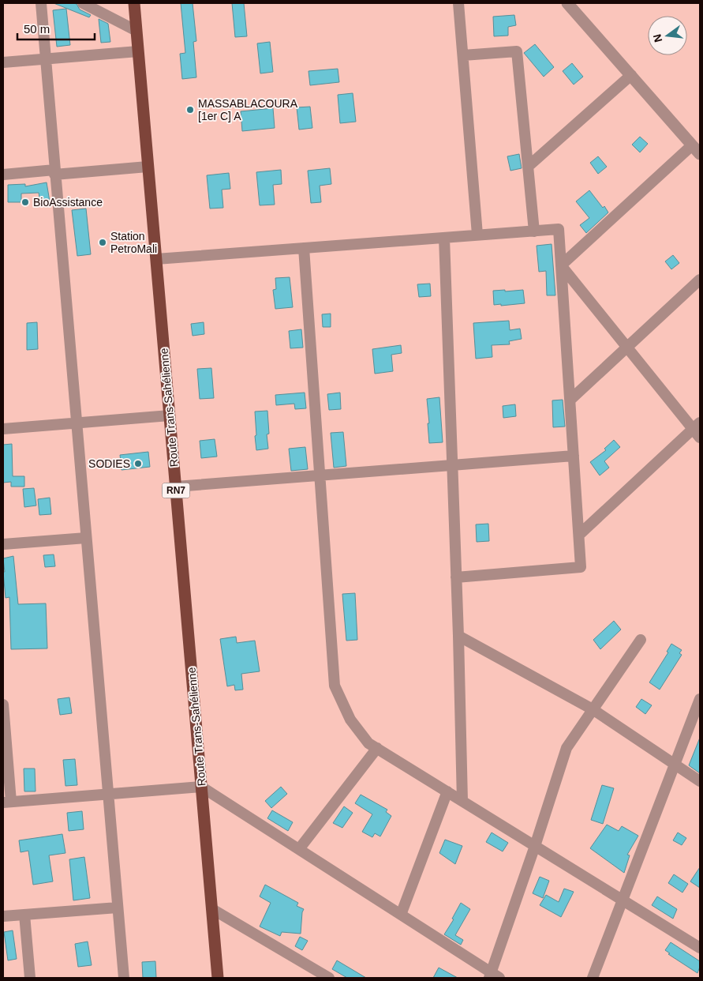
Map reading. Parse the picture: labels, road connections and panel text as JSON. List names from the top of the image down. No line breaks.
{"streets":{"highway":["Route Trans-Sahélienne","RN7"]},"places":["MASSABLACOURA [1er C] A","BioAssistance","Station PetroMali","SODIES"],"scale_bar":"50 m","north":"left"}
